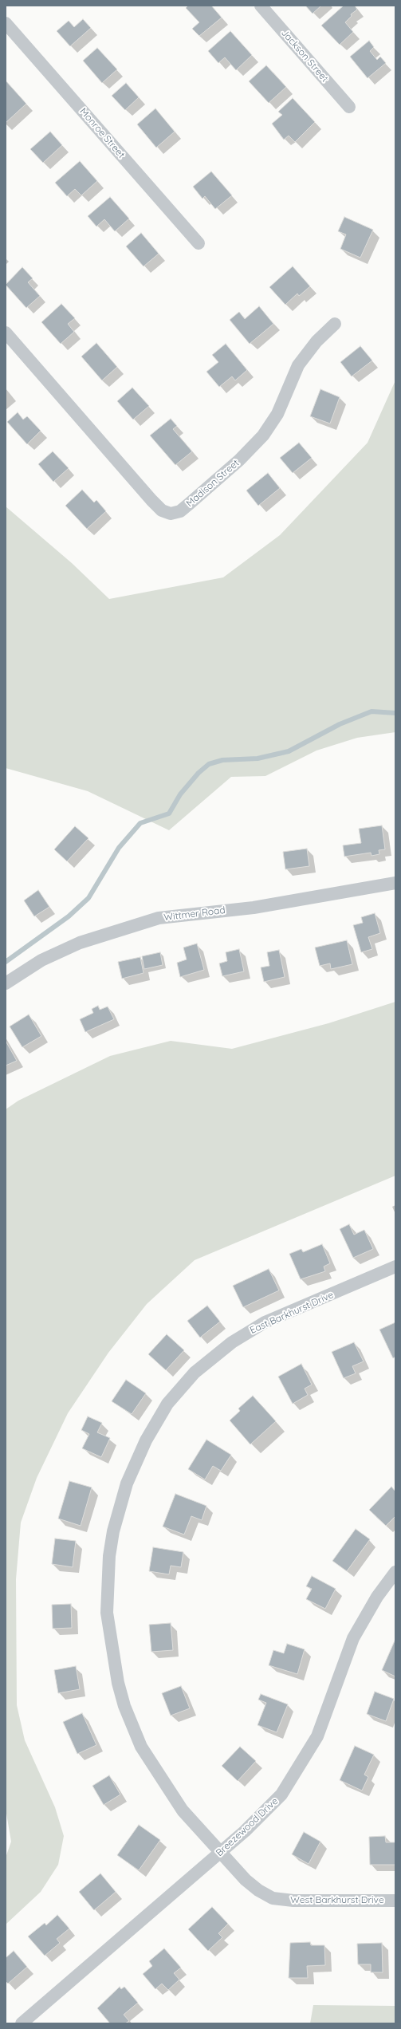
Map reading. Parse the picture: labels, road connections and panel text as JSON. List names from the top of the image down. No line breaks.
{"streets":{"street":["Jackson Street","Monroe Street","Madison Street","Wittmer Road","East Barkhurst Drive","Breezewood Drive","West Barkhurst Drive"]},"crossings":[["East Barkhurst Drive","Breezewood Drive"],["East Barkhurst Drive","West Barkhurst Drive"],["Breezewood Drive","West Barkhurst Drive"]]}
